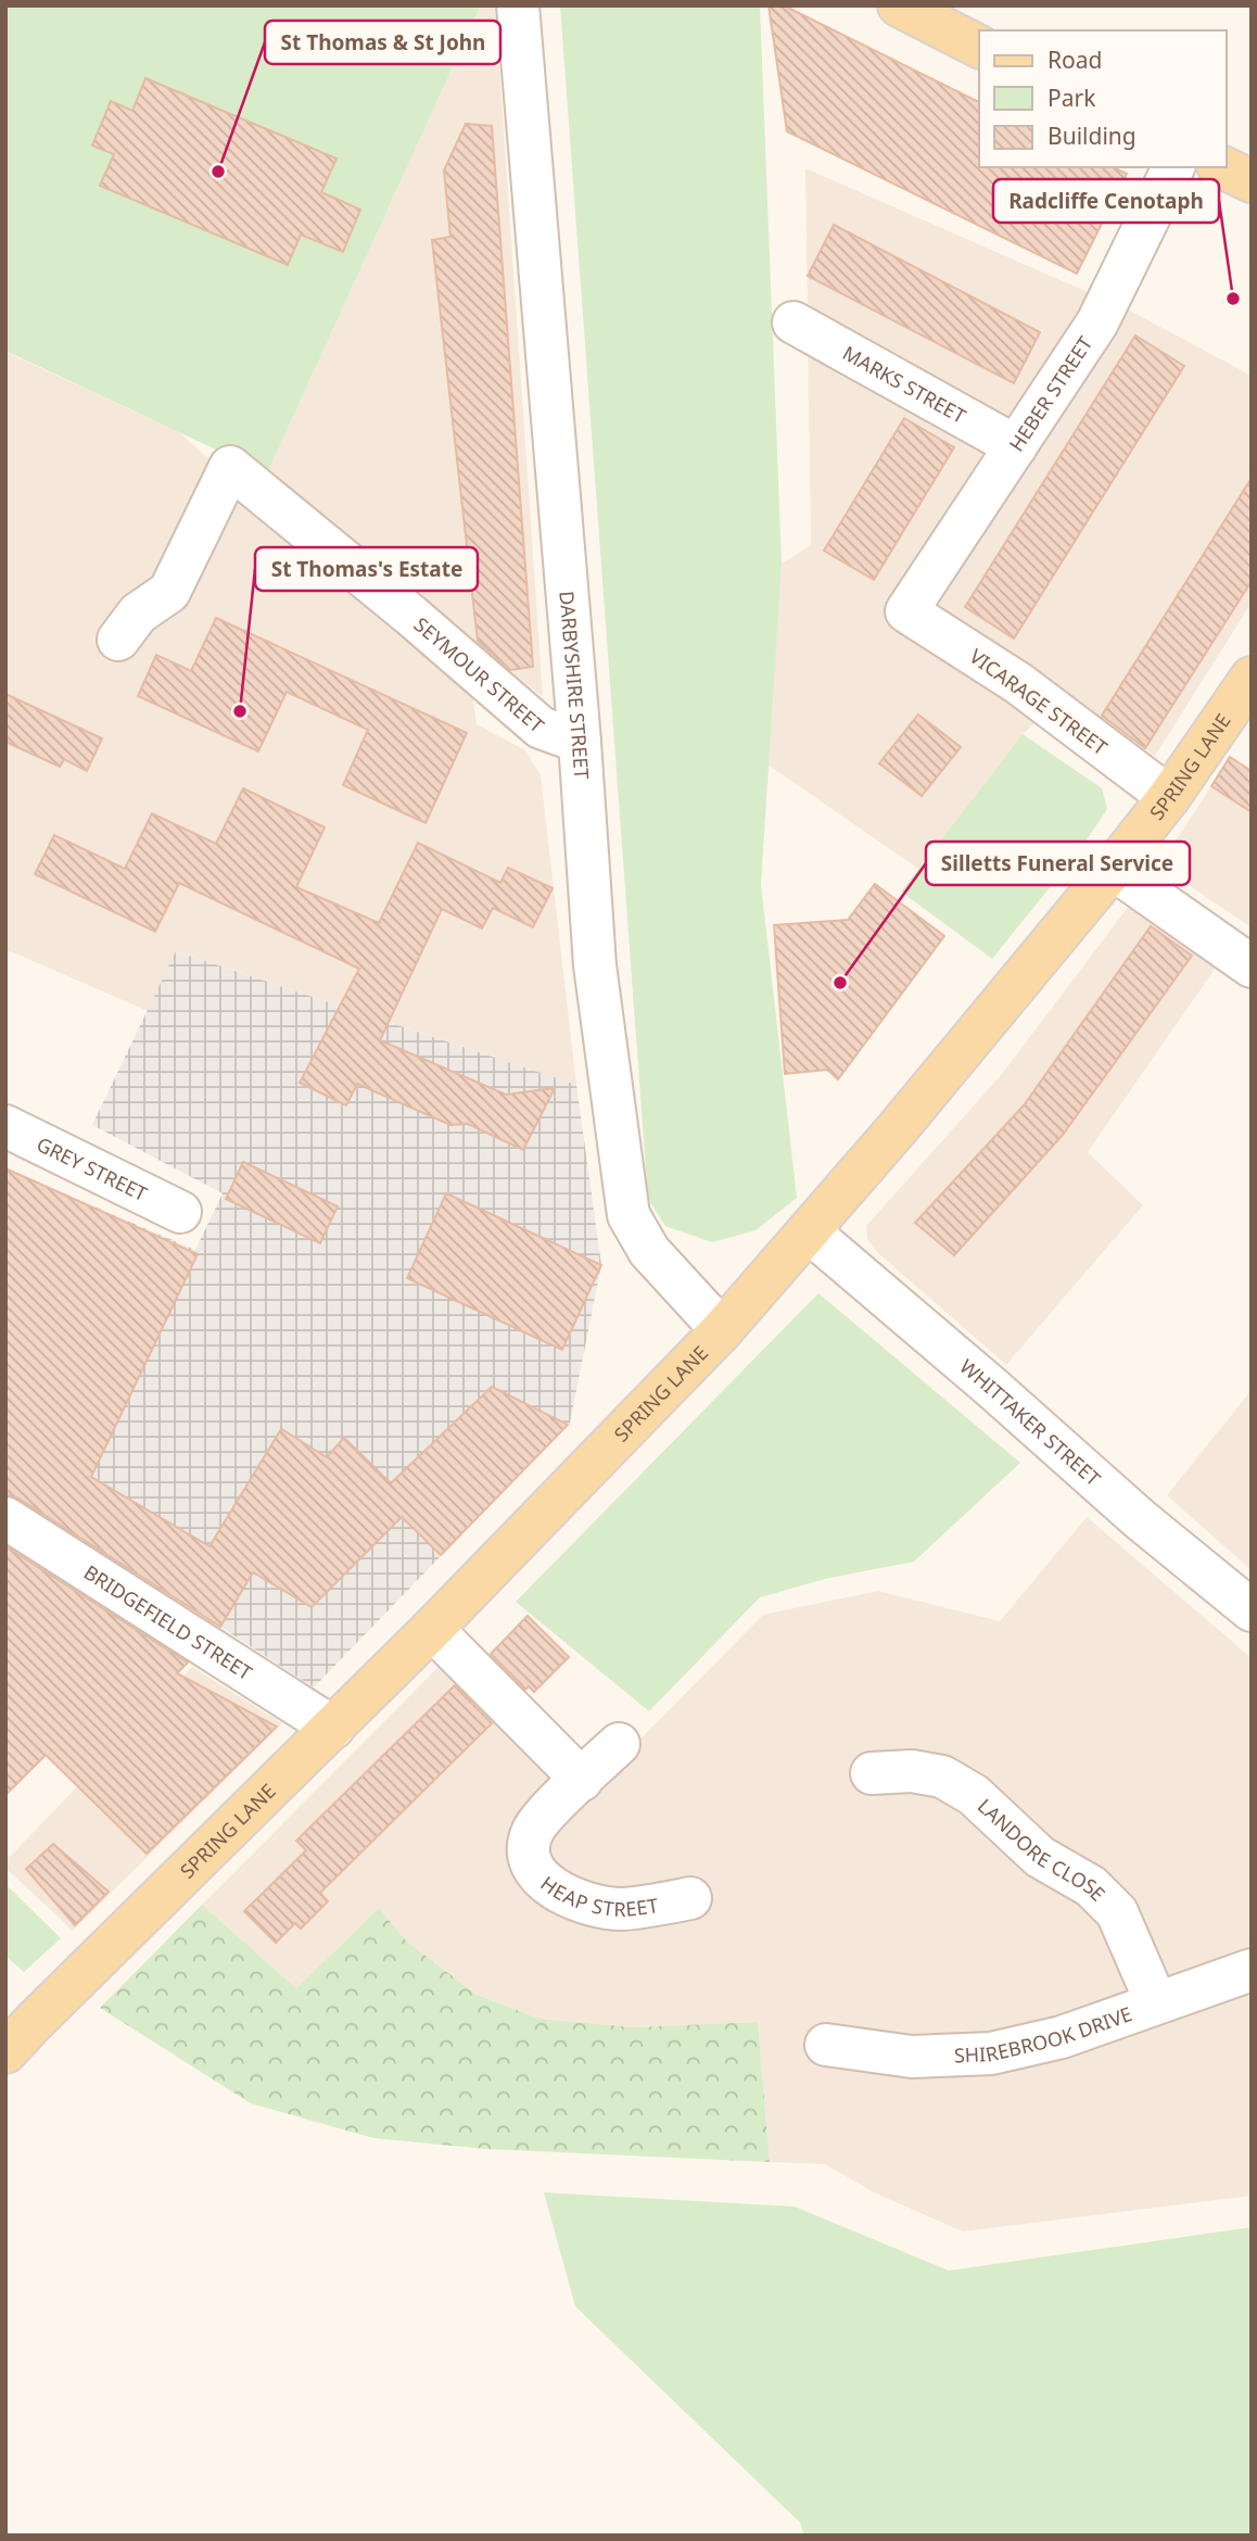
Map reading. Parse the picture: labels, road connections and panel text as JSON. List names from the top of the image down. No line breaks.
{"streets":{"main road":["SPRING LANE"],"street":["MARKS STREET","HEBER STREET","SEYMOUR STREET","DARBYSHIRE STREET","VICARAGE STREET","GREY STREET","WHITTAKER STREET","BRIDGEFIELD STREET","LANDORE CLOSE","HEAP STREET","SHIREBROOK DRIVE"]},"crossings":[["MARKS STREET","HEBER STREET"],["HEBER STREET","VICARAGE STREET"],["SEYMOUR STREET","DARBYSHIRE STREET"],["DARBYSHIRE STREET","SPRING LANE"],["VICARAGE STREET","SPRING LANE"],["SPRING LANE","WHITTAKER STREET"],["SPRING LANE","BRIDGEFIELD STREET"],["LANDORE CLOSE","SHIREBROOK DRIVE"]],"places":["St Thomas & St John","Radcliffe Cenotaph","St Thomas's Estate","Silletts Funeral Service"],"legend":["Road","Park","Building"]}
